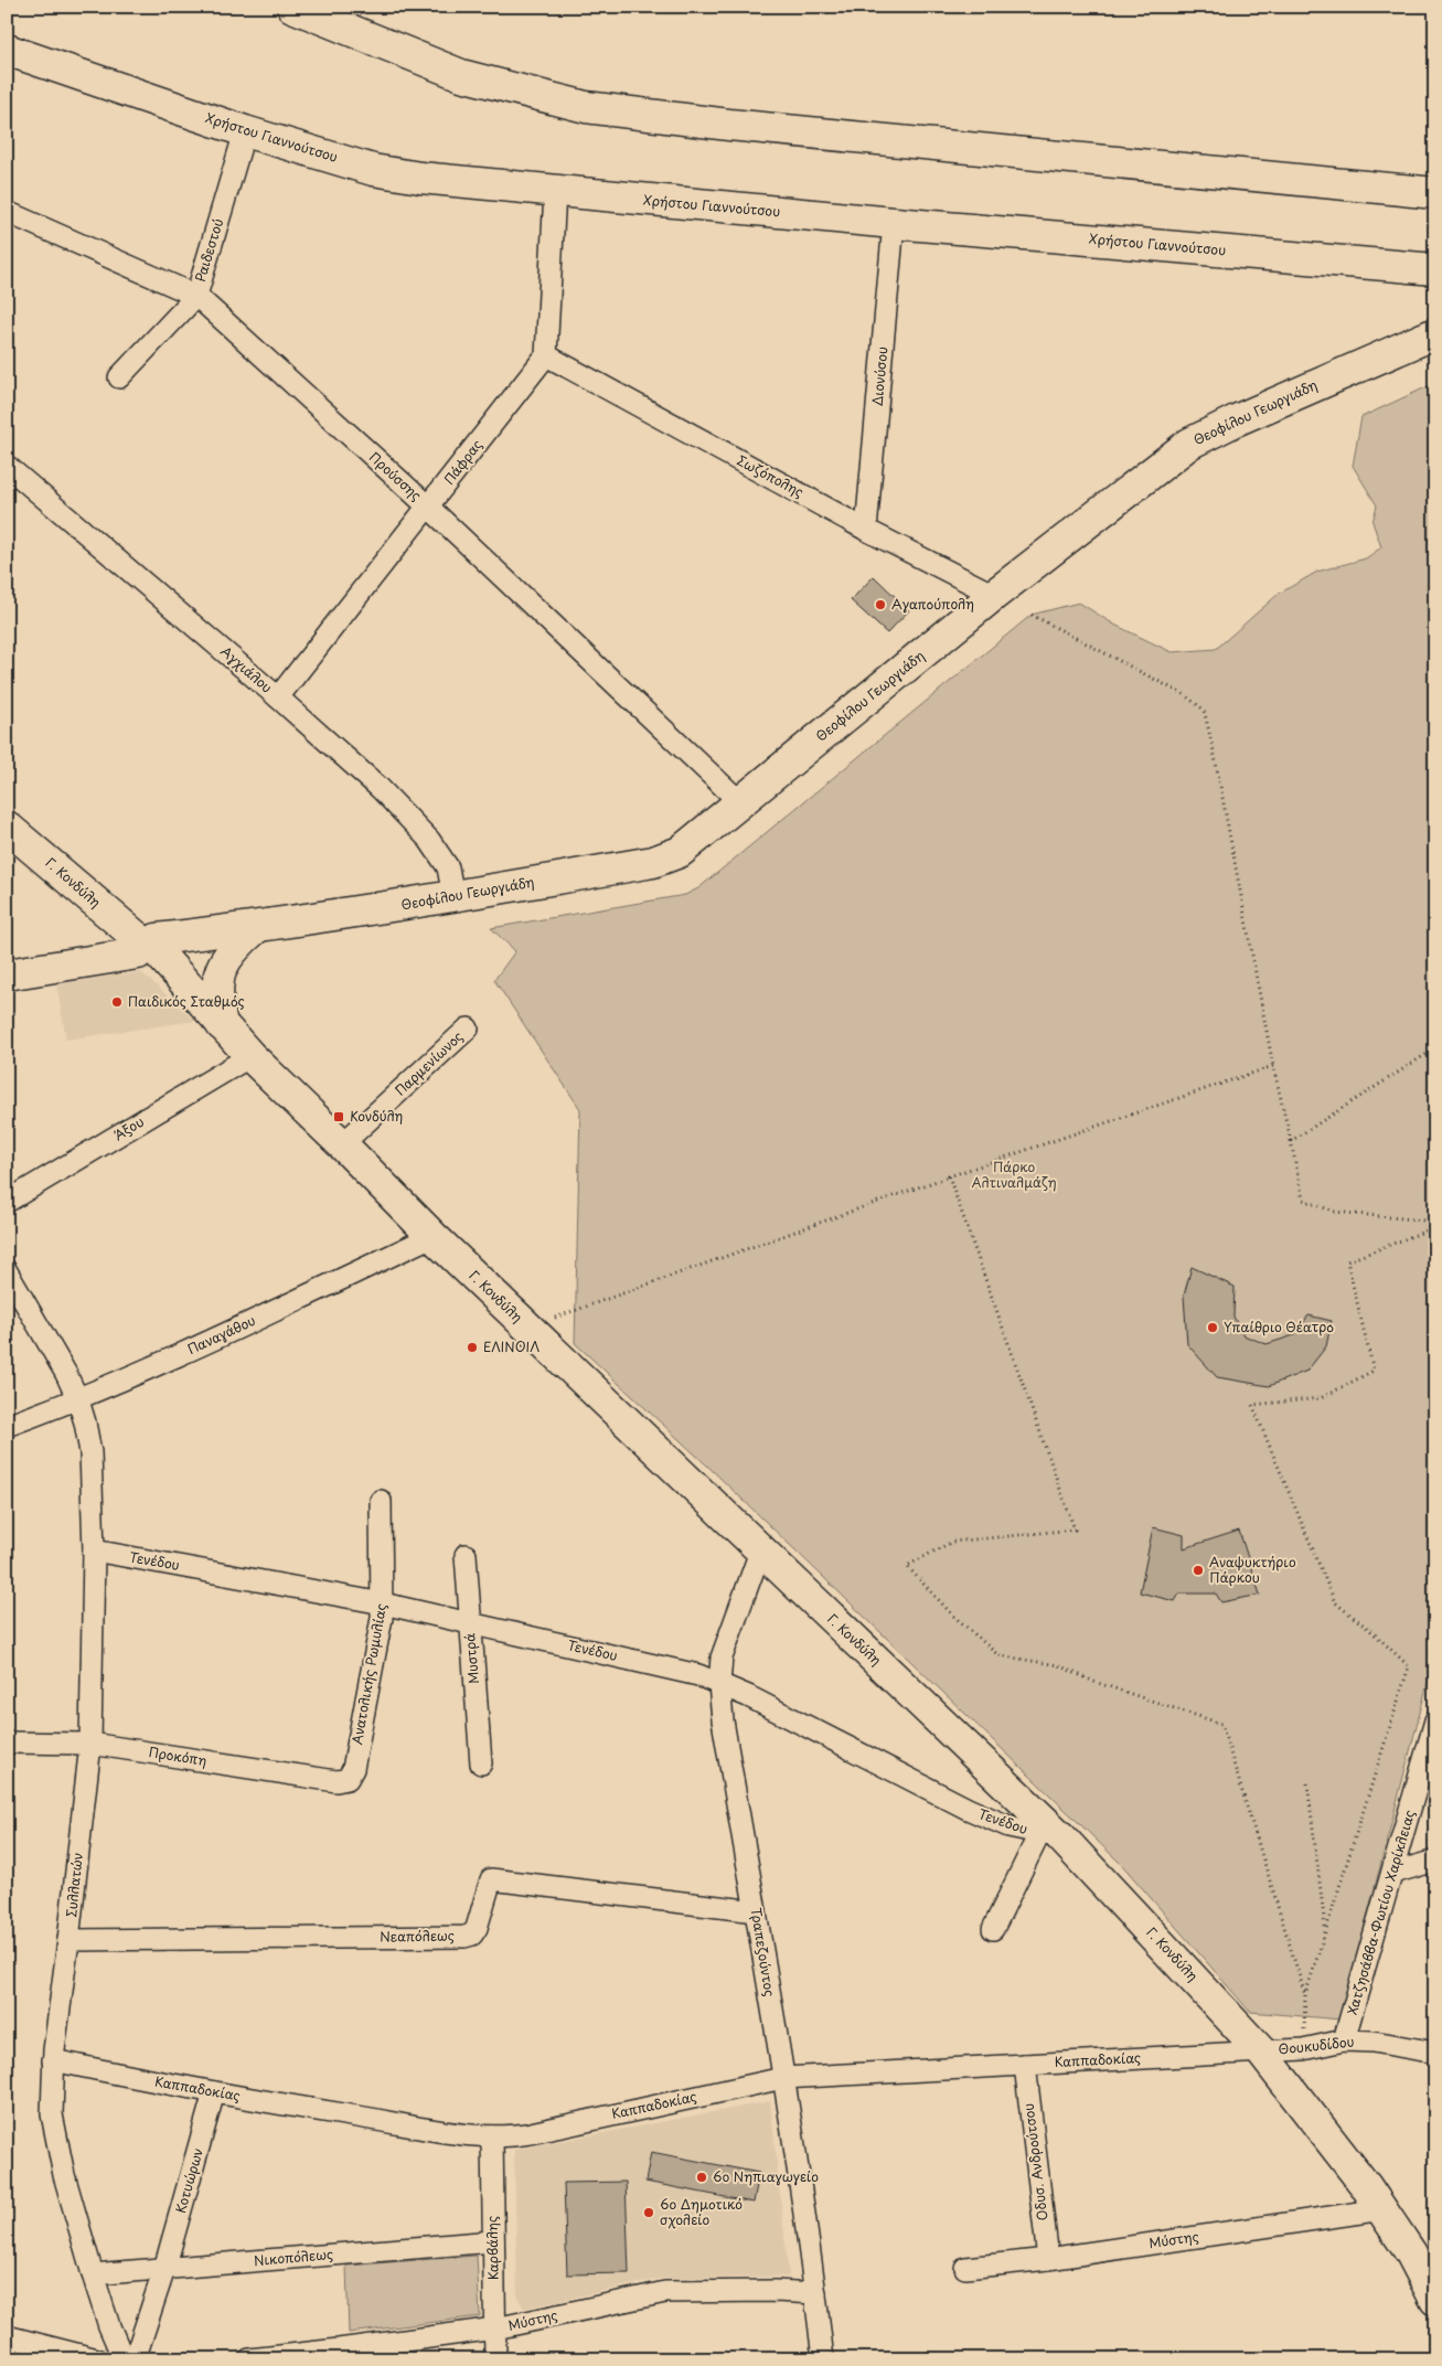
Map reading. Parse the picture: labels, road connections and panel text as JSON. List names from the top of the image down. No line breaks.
{"streets":{"street":["Χρήστου Γιαννούτσου","Ραιδεστού","Διονύσου","Θεοφίλου Γεωργιάδη","Πάφρας","Προύσσης","Σωζόπολης","Αγχιάλου","Γ. Κονδύλη","Παρμενίωνος","Άξου","Παναγάθου","Τενέδου","Μυστρά","Ανατολικής Ρωμυλίας","Προκόπη","Συλλατών","Χατζησάββα-Φωτίου Χαρίκλειας","Νεαπόλεως","Τραπεζούντος","Θουκυδίδου","Καππαδοκίας","Οδυσ. Ανδρούτσου","Κοτυώρων","Μύστης","Καρβάλης","Νικοπόλεως"]},"crossings":[["Χρήστου Γιαννούτσου","Ραιδεστού"],["Χρήστου Γιαννούτσου","Διονύσου"],["Ραιδεστού","Προύσσης"],["Διονύσου","Σωζόπολης"],["Θεοφίλου Γεωργιάδη","Προύσσης"],["Θεοφίλου Γεωργιάδη","Σωζόπολης"],["Θεοφίλου Γεωργιάδη","Αγχιάλου"],["Θεοφίλου Γεωργιάδη","Γ. Κονδύλη"],["Πάφρας","Προύσσης"],["Πάφρας","Σωζόπολης"],["Πάφρας","Αγχιάλου"],["Γ. Κονδύλη","Παρμενίωνος"],["Γ. Κονδύλη","Άξου"],["Γ. Κονδύλη","Παναγάθου"],["Γ. Κονδύλη","Τενέδου"],["Γ. Κονδύλη","Τραπεζούντος"],["Γ. Κονδύλη","Θουκυδίδου"],["Γ. Κονδύλη","Καππαδοκίας"],["Γ. Κονδύλη","Μύστης"],["Παναγάθου","Συλλατών"],["Τενέδου","Μυστρά"],["Τενέδου","Ανατολικής Ρωμυλίας"],["Τενέδου","Συλλατών"],["Τενέδου","Τραπεζούντος"],["Ανατολικής Ρωμυλίας","Προκόπη"],["Προκόπη","Συλλατών"],["Συλλατών","Νεαπόλεως"],["Συλλατών","Καππαδοκίας"],["Συλλατών","Νικοπόλεως"],["Χατζησάββα-Φωτίου Χαρίκλειας","Θουκυδίδου"],["Νεαπόλεως","Τραπεζούντος"],["Τραπεζούντος","Καππαδοκίας"],["Τραπεζούντος","Μύστης"],["Θουκυδίδου","Καππαδοκίας"],["Καππαδοκίας","Οδυσ. Ανδρούτσου"],["Καππαδοκίας","Κοτυώρων"],["Καππαδοκίας","Καρβάλης"],["Οδυσ. Ανδρούτσου","Μύστης"],["Κοτυώρων","Νικοπόλεως"],["Μύστης","Καρβάλης"],["Καρβάλης","Νικοπόλεως"]],"parks":["Πάρκο Αλτιναλμάζη"],"places":{"other":["Αγαπούπολη","Παιδικός Σταθμός","Υπαίθριο Θέατρο","ΕΛΙΝΟΙΛ","Αναψυκτήριο Πάρκου","6ο Νηπιαγωγείο","6ο Δημοτικό σχολείο"],"transit":["Κονδύλη"]}}
